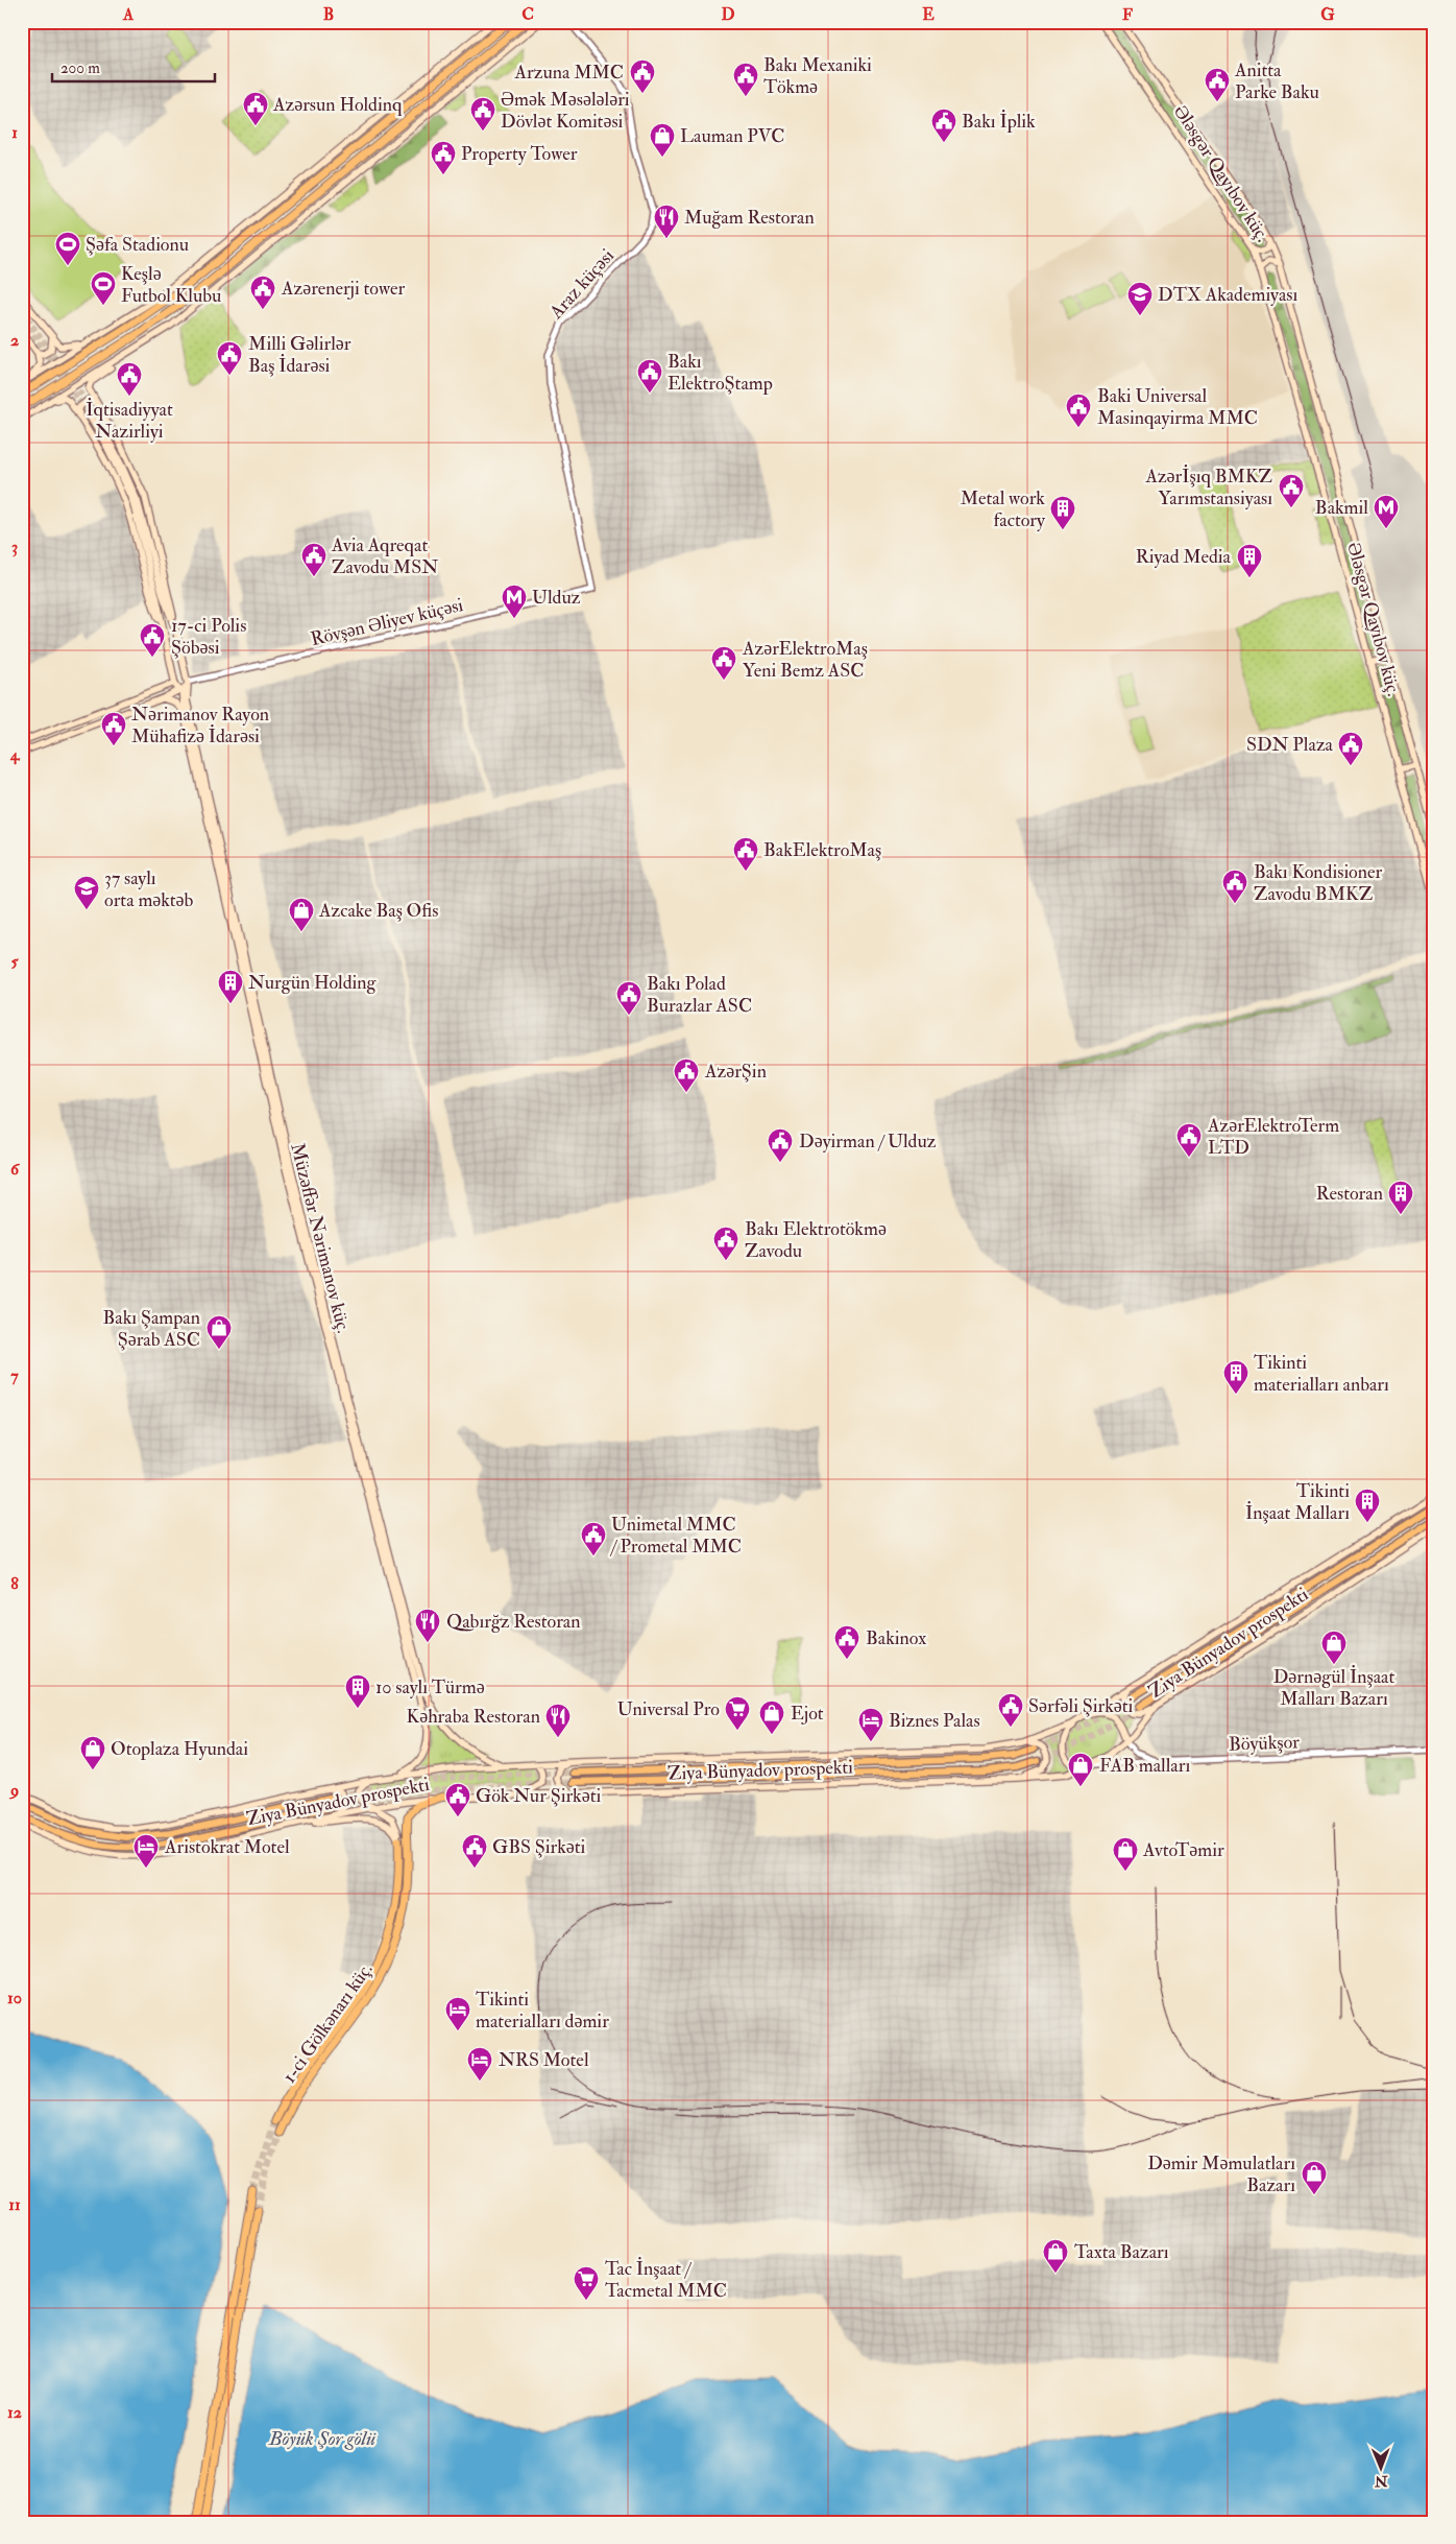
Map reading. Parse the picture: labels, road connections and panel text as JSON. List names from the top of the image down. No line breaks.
{"streets":{"highway":["1-ci Gölkənarı küç."],"main road":["Ələsgər Qayıbov küç.","Müzəffər Nərimanov küç.","Ziya Bünyadov prospekti"],"street":["Araz küçəsi","Rövşən Əliyev küçəsi","Böyükşor"]},"crossings":[["Araz küçəsi","Rövşən Əliyev küçəsi"],["Müzəffər Nərimanov küç.","Ziya Bünyadov prospekti"],["Ziya Bünyadov prospekti","Böyükşor"],["Ziya Bünyadov prospekti","1-ci Gölkənarı küç."]],"water":["Böyük Şor gölü"],"places":{"public building":["Arzuna MMC","Bakı Mexaniki Tökmə","Anitta Parke Baku","Azərsun Holdinq","Əmək Məsələləri Dövlət Komitəsi","Bakı İplik","Property Tower","Azərenerji tower","Milli Gəlirlər Baş İdarəsi","Bakı ElektroŞtamp","İqtisadiyyat Nazirliyi","Baki Universal Masinqayirma MMC","Azərİşıq BMKZ Yarımstansiyası","Avia Aqreqat Zavodu MSN","17-ci Polis Şöbəsi","AzərElektroMaş Yeni Bemz ASC","Nərimanov Rayon Mühafizə İdarəsi","SDN Plaza","BakElektroMaş","Bakı Kondisioner Zavodu BMKZ","Bakı Polad Burazlar ASC","AzərŞin","AzərElektroTerm LTD","Dəyirman / Ulduz","Bakı Elektrotökmə Zavodu","Unimetal MMC / Prometal MMC","Bakinox","Sərfəli Şirkəti","Gök Nur Şirkəti","GBS Şirkəti"],"shop":["Lauman PVC","Azcake Baş Ofis","Bakı Şampan Şərab ASC","Dərnəgül İnşaat Malları Bazarı","Ejot","Otoplaza Hyundai","FAB malları","AvtoTəmir","Dəmir Məmulatları Bazarı","Taxta Bazarı"],"restaurant":["Muğam Restoran","Qabırğz Restoran","Kəhraba Restoran"],"sports":["Şəfa Stadionu","Keşlə Futbol Klubu"],"school or university":["DTX Akademiyası","37 saylı orta məktəb"],"metro station":["Bakmil","Ulduz"],"building":["Metal work factory","Riyad Media","Nurgün Holding","Restoran","Tikinti materialları anbarı","Tikinti İnşaat Malları","10 saylı Türmə"],"supermarket":["Universal Pro","Tac İnşaat / Tacmetal MMC"],"hotel":["Biznes Palas","Aristokrat Motel","Tikinti materialları dəmir","NRS Motel"]},"scale_bar":"200 m","north":"bottom","grid":{"columns":["A","B","C","D","E","F","G"],"rows":["1","2","3","4","5","6","7","8","9","10","11","12"]}}
